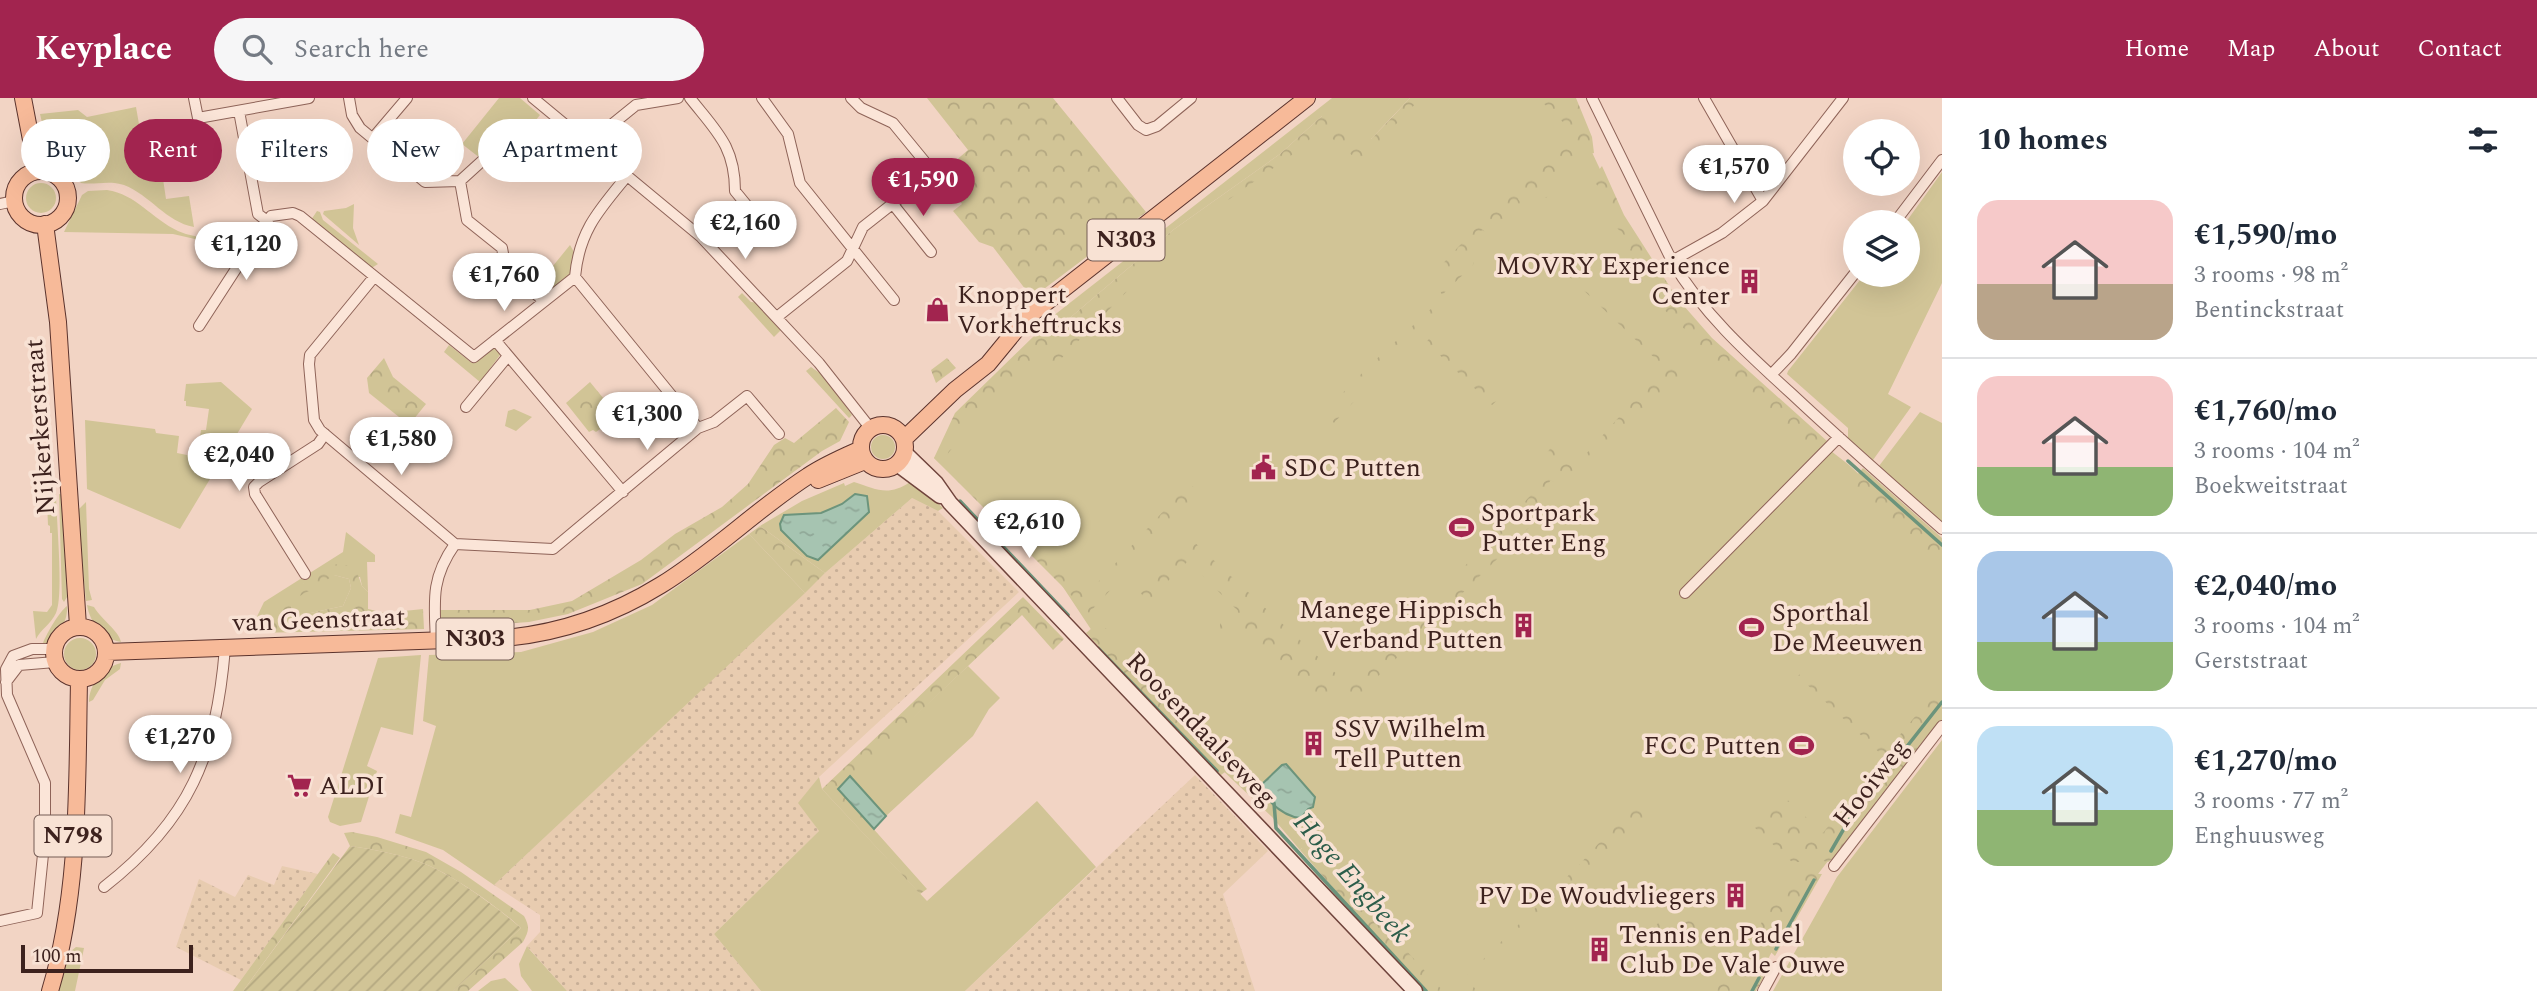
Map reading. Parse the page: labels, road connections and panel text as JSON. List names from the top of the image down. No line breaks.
{"streets":{"main road":["N303","Nijkerkerstraat","van Geenstraat","N798"],"street":["Roosendaalseweg","Hooiweg"]},"crossings":[["N303","van Geenstraat"],["N303","Roosendaalseweg"],["Nijkerkerstraat","van Geenstraat"],["Nijkerkerstraat","N798"],["van Geenstraat","Roosendaalseweg"],["van Geenstraat","N798"]],"water":["Hoge Engbeek"],"places":{"building":["MOVRY Experience Center","Manege Hippisch Verband Putten","SSV Wilhelm Tell Putten","PV De Woudvliegers","Tennis en Padel Club De Vale Ouwe"],"shop":["Knoppert Vorkheftrucks"],"public building":["SDC Putten"],"sports":["Sportpark Putter Eng","Sporthal De Meeuwen","FCC Putten"],"supermarket":["ALDI"]},"scale_bar":"100 m","page":{"header":"Keyplace","search":"Search here","nav":["Home","Map","About","Contact"],"heading":"10 homes","chip":["Buy","Rent","Filters","New","Apartment"],"price":["€1,570","€1,590","€2,160","€1,120","€1,760","€1,300","€1,580","€2,040","€2,610","€1,270"],"list":[{"name":"€1,590/mo","note":"3 rooms · 98 m² · Bentinckstraat"},{"name":"€1,760/mo","note":"3 rooms · 104 m² · Boekweitstraat"},{"name":"€2,040/mo","note":"3 rooms · 104 m² · Gerststraat"},{"name":"€1,270/mo","note":"3 rooms · 77 m² · Enghuusweg"}],"scale":"100 m"}}
